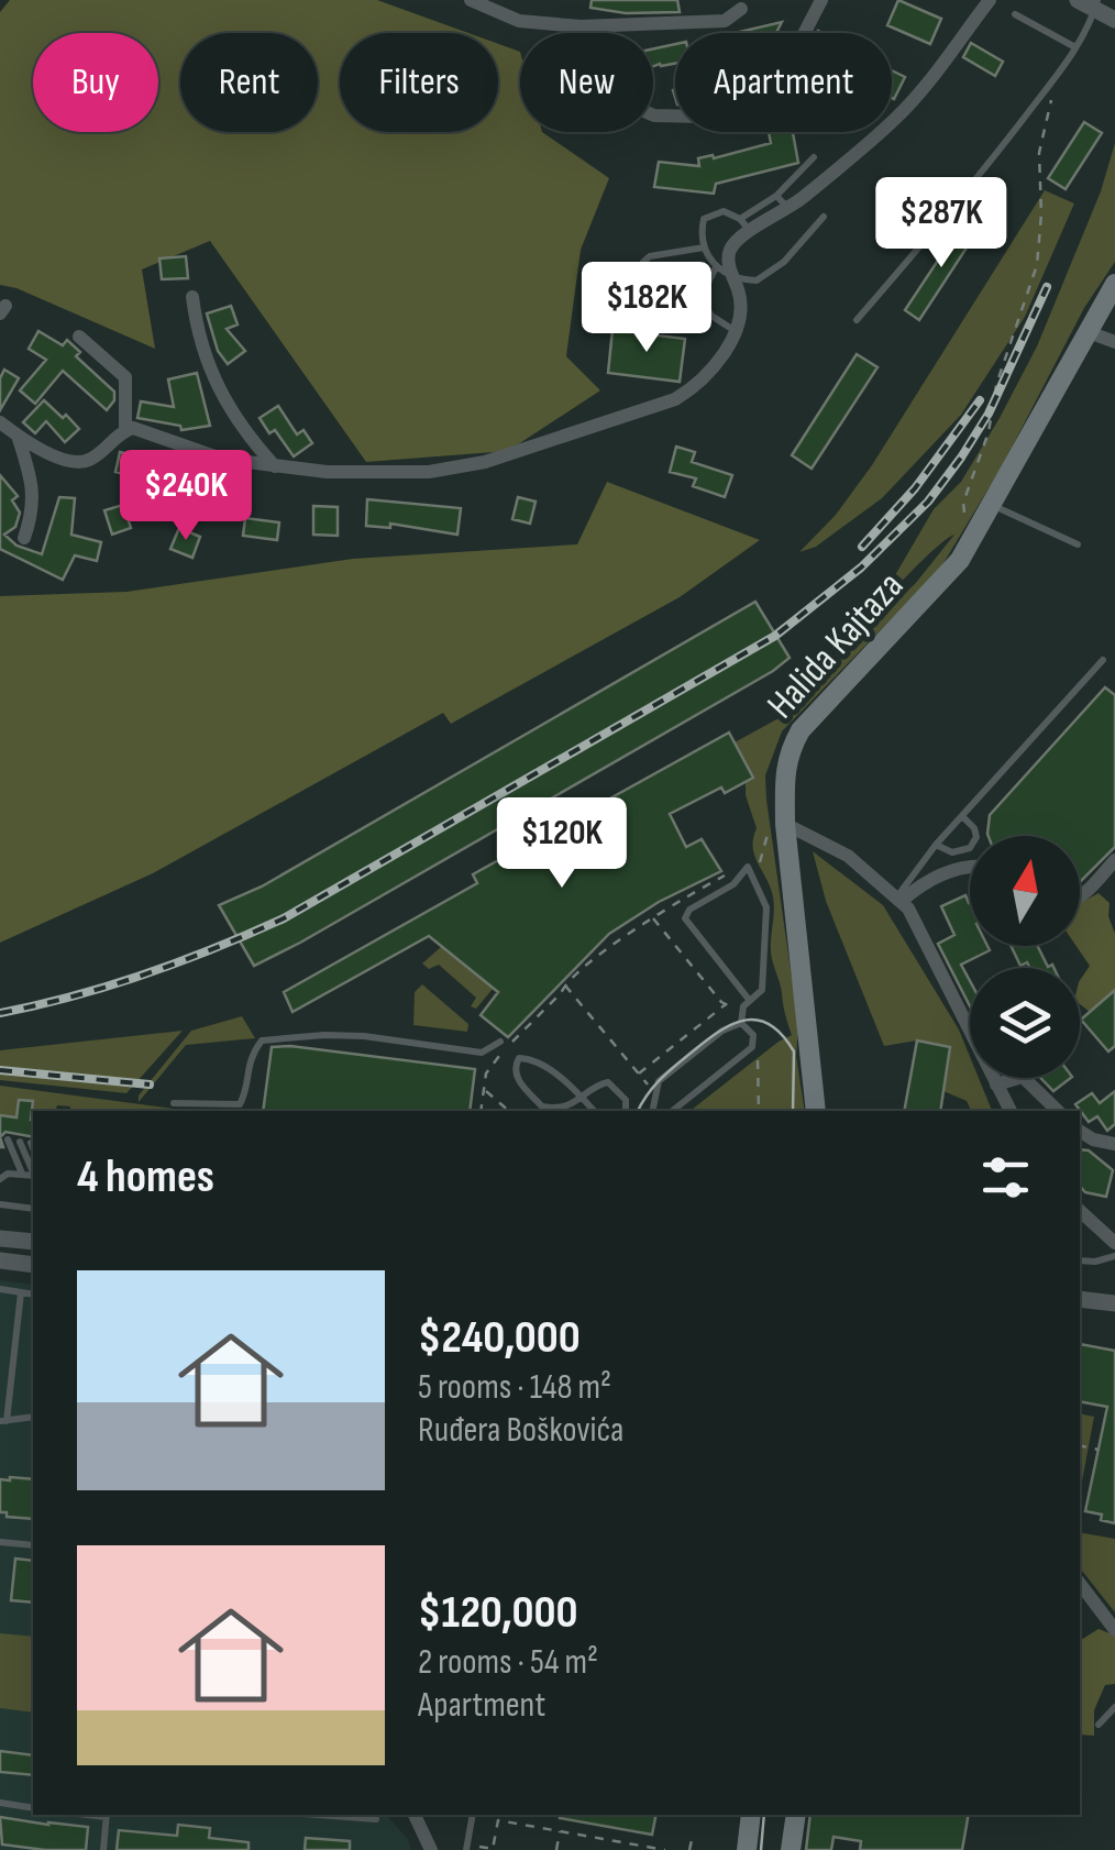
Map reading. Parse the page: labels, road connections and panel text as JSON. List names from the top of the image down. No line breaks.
{"streets":{"main road":["Halida Kajtaza"]},"north":"top","page":{"chip":["Buy","Rent","Filters","New","Apartment"],"price":["$287K","$182K","$240K","$120K"],"heading":"4 homes","list":[{"name":"$240,000","note":"5 rooms · 148 m² · Ruđera Boškovića"},{"name":"$120,000","note":"2 rooms · 54 m² · Apartment"}]}}
